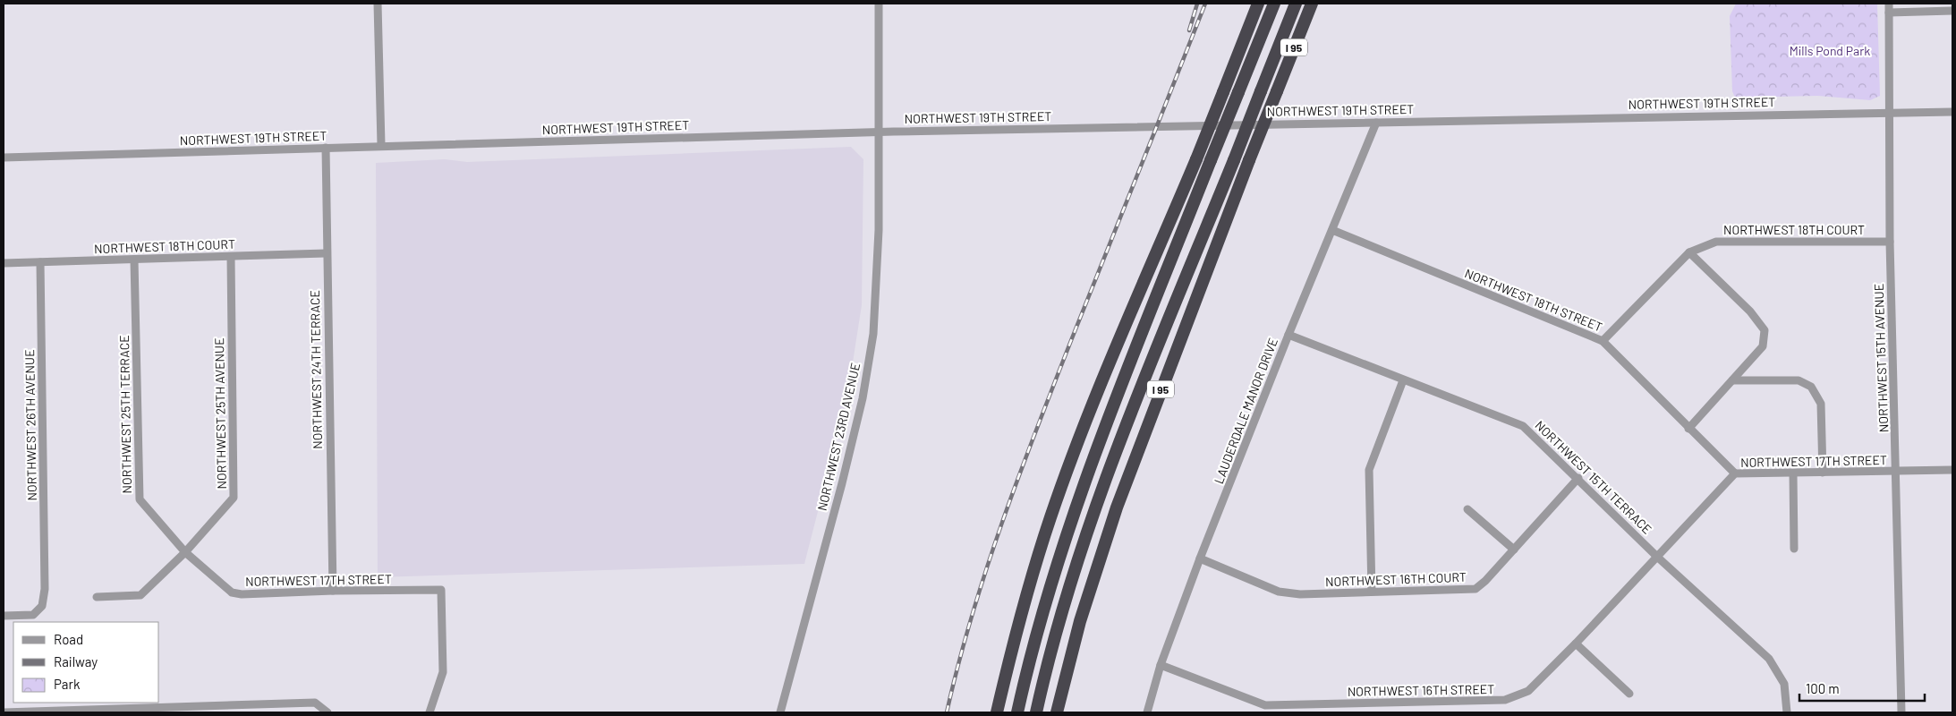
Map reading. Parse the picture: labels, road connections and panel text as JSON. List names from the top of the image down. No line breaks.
{"streets":{"highway":["I 95"],"street":["NORTHWEST 19TH STREET","NORTHWEST 18TH COURT","NORTHWEST 18TH STREET","NORTHWEST 15TH AVENUE","NORTHWEST 24TH TERRACE","LAUDERDALE MANOR DRIVE","NORTHWEST 25TH AVENUE","NORTHWEST 25TH TERRACE","NORTHWEST 26TH AVENUE","NORTHWEST 23RD AVENUE","NORTHWEST 17TH STREET","NORTHWEST 15TH TERRACE","NORTHWEST 16TH COURT","NORTHWEST 16TH STREET"]},"crossings":[["NORTHWEST 19TH STREET","NORTHWEST 15TH AVENUE"],["NORTHWEST 19TH STREET","NORTHWEST 24TH TERRACE"],["NORTHWEST 19TH STREET","LAUDERDALE MANOR DRIVE"],["NORTHWEST 19TH STREET","NORTHWEST 23RD AVENUE"],["NORTHWEST 18TH COURT","NORTHWEST 18TH STREET"],["NORTHWEST 18TH COURT","NORTHWEST 15TH AVENUE"],["NORTHWEST 18TH COURT","NORTHWEST 24TH TERRACE"],["NORTHWEST 18TH COURT","NORTHWEST 25TH AVENUE"],["NORTHWEST 18TH COURT","NORTHWEST 25TH TERRACE"],["NORTHWEST 18TH COURT","NORTHWEST 26TH AVENUE"],["NORTHWEST 18TH STREET","LAUDERDALE MANOR DRIVE"],["NORTHWEST 18TH STREET","NORTHWEST 17TH STREET"],["NORTHWEST 15TH AVENUE","NORTHWEST 17TH STREET"],["NORTHWEST 24TH TERRACE","NORTHWEST 17TH STREET"],["LAUDERDALE MANOR DRIVE","NORTHWEST 15TH TERRACE"],["LAUDERDALE MANOR DRIVE","NORTHWEST 16TH COURT"],["LAUDERDALE MANOR DRIVE","NORTHWEST 16TH STREET"],["NORTHWEST 25TH AVENUE","NORTHWEST 25TH TERRACE"],["NORTHWEST 25TH AVENUE","NORTHWEST 17TH STREET"],["NORTHWEST 25TH TERRACE","NORTHWEST 17TH STREET"],["NORTHWEST 17TH STREET","NORTHWEST 15TH TERRACE"],["NORTHWEST 17TH STREET","NORTHWEST 16TH STREET"],["NORTHWEST 15TH TERRACE","NORTHWEST 16TH COURT"],["NORTHWEST 15TH TERRACE","NORTHWEST 16TH STREET"]],"parks":["Mills Pond Park"],"legend":["Road","Railway","Park"],"scale_bar":"100 m"}
